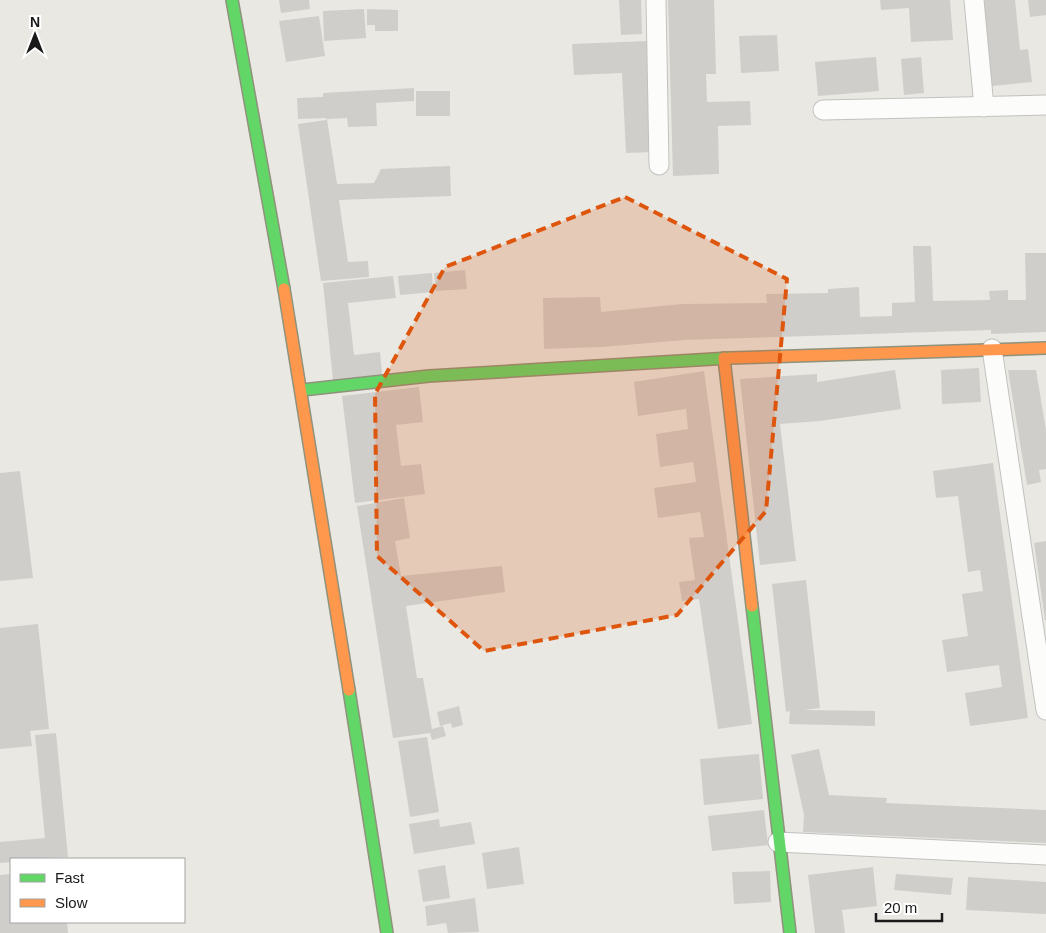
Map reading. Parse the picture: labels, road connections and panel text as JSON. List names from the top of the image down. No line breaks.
{"legend":["Fast","Slow"],"scale_bar":"20 m","north":"top"}
